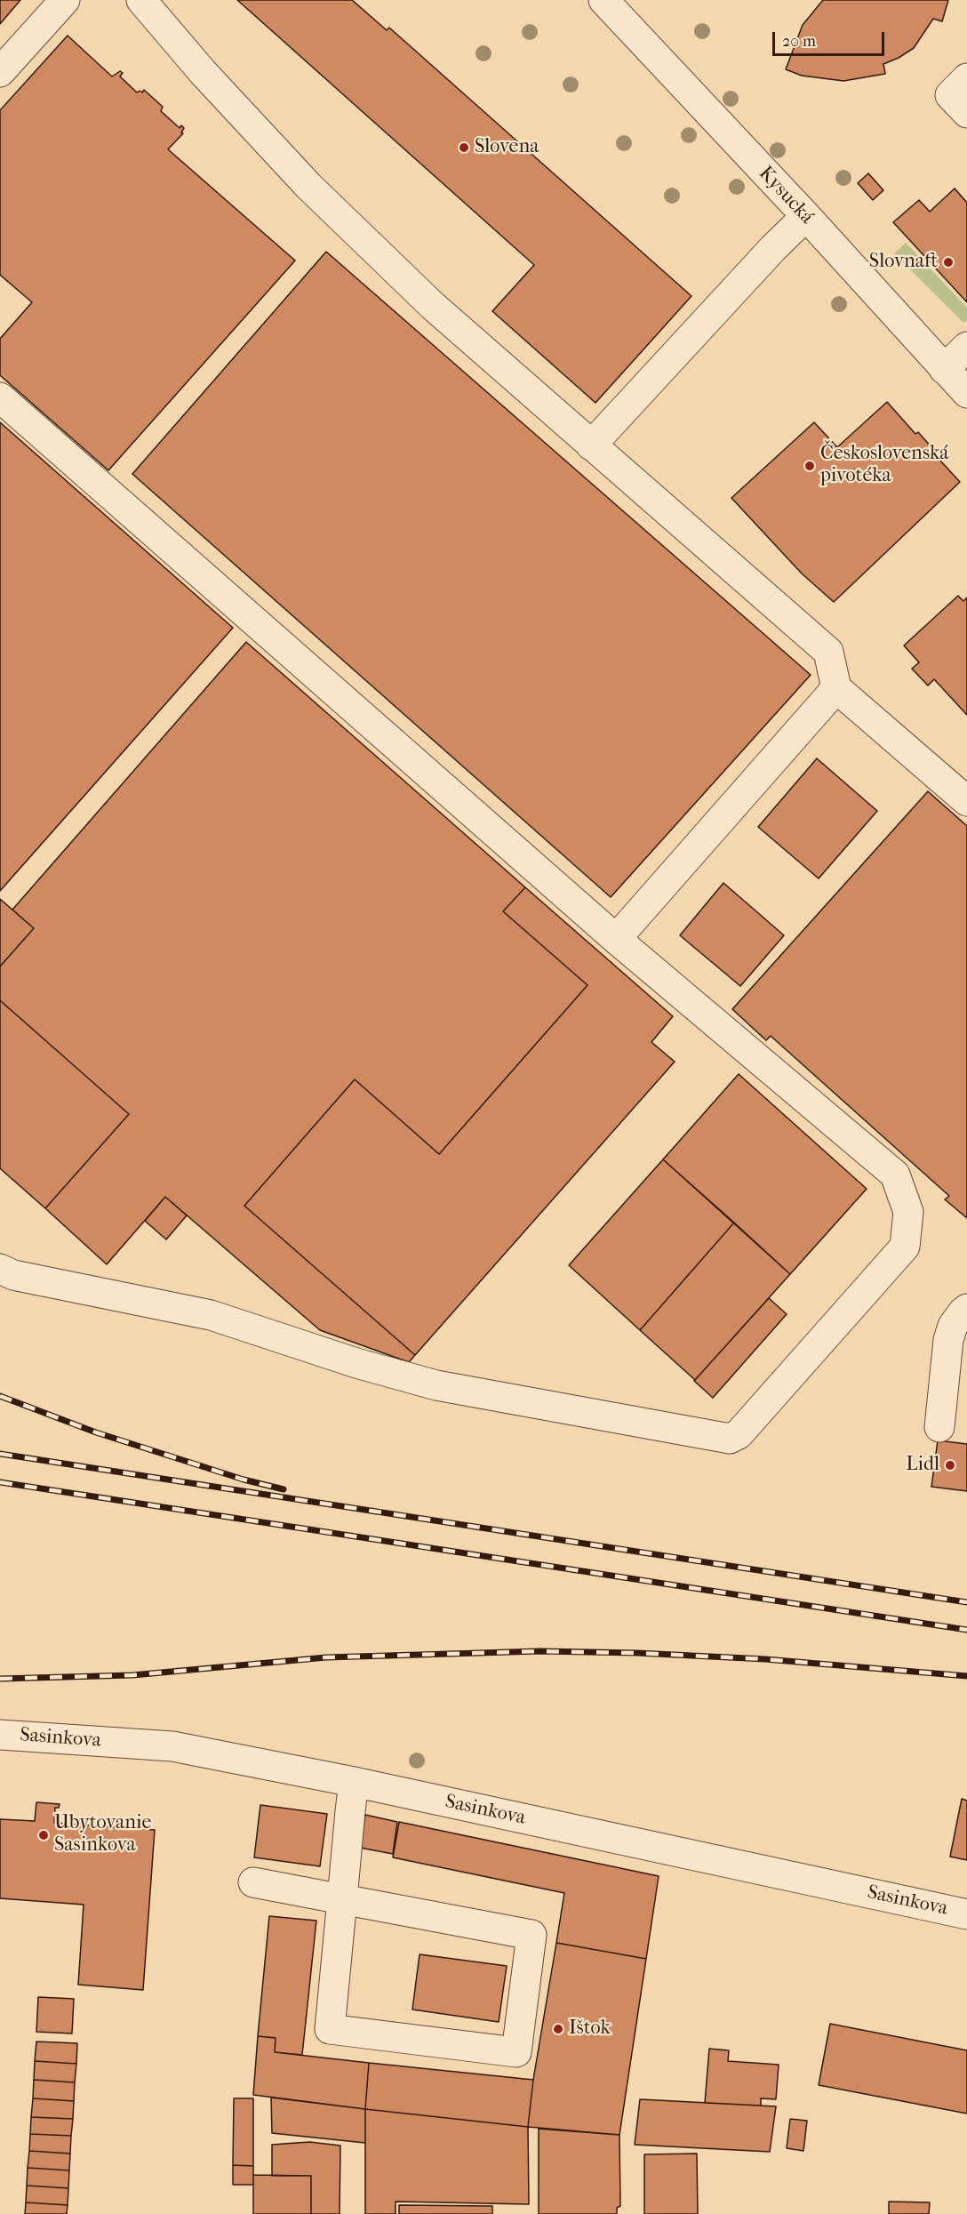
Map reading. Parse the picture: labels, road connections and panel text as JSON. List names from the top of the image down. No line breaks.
{"streets":{"street":["Kysucká","Sasinkova"]},"places":["Slovena","Slovnaft","Československá pivotéka","Lidl","Ubytovanie Sasinkova","Ištok"],"scale_bar":"20 m"}
